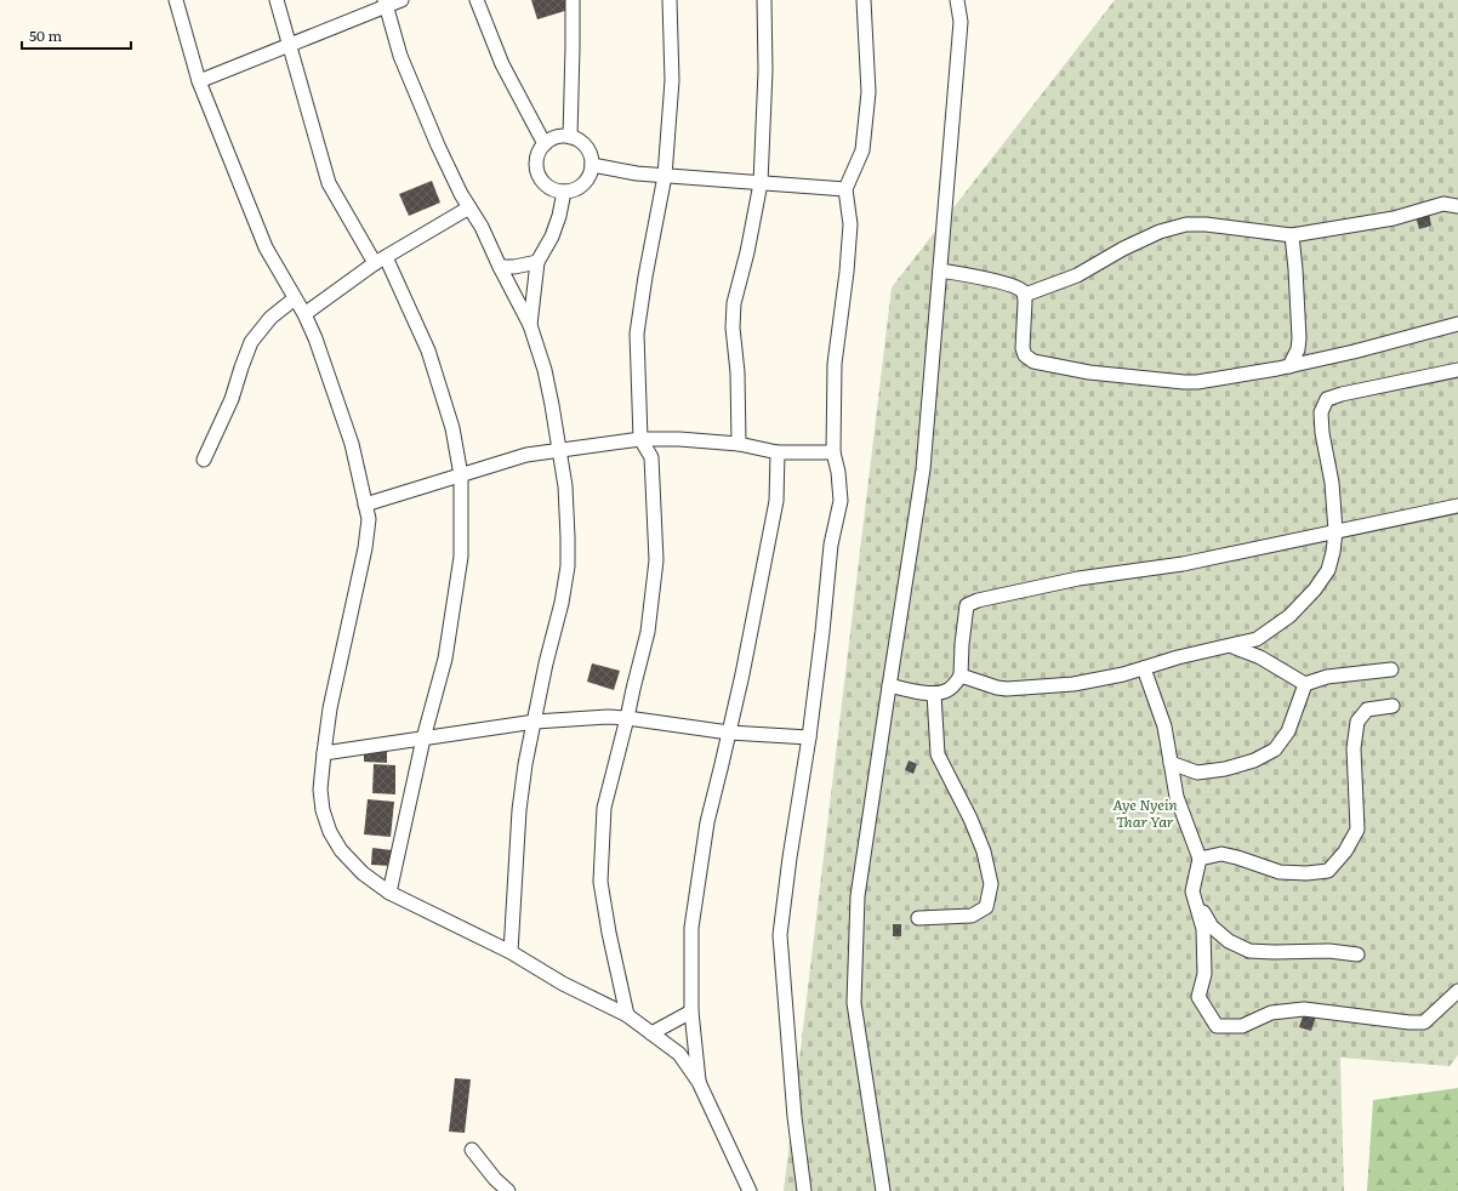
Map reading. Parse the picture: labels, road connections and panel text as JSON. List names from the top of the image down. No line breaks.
{"parks":["Aye Nyein Thar Yar"],"scale_bar":"50 m"}
